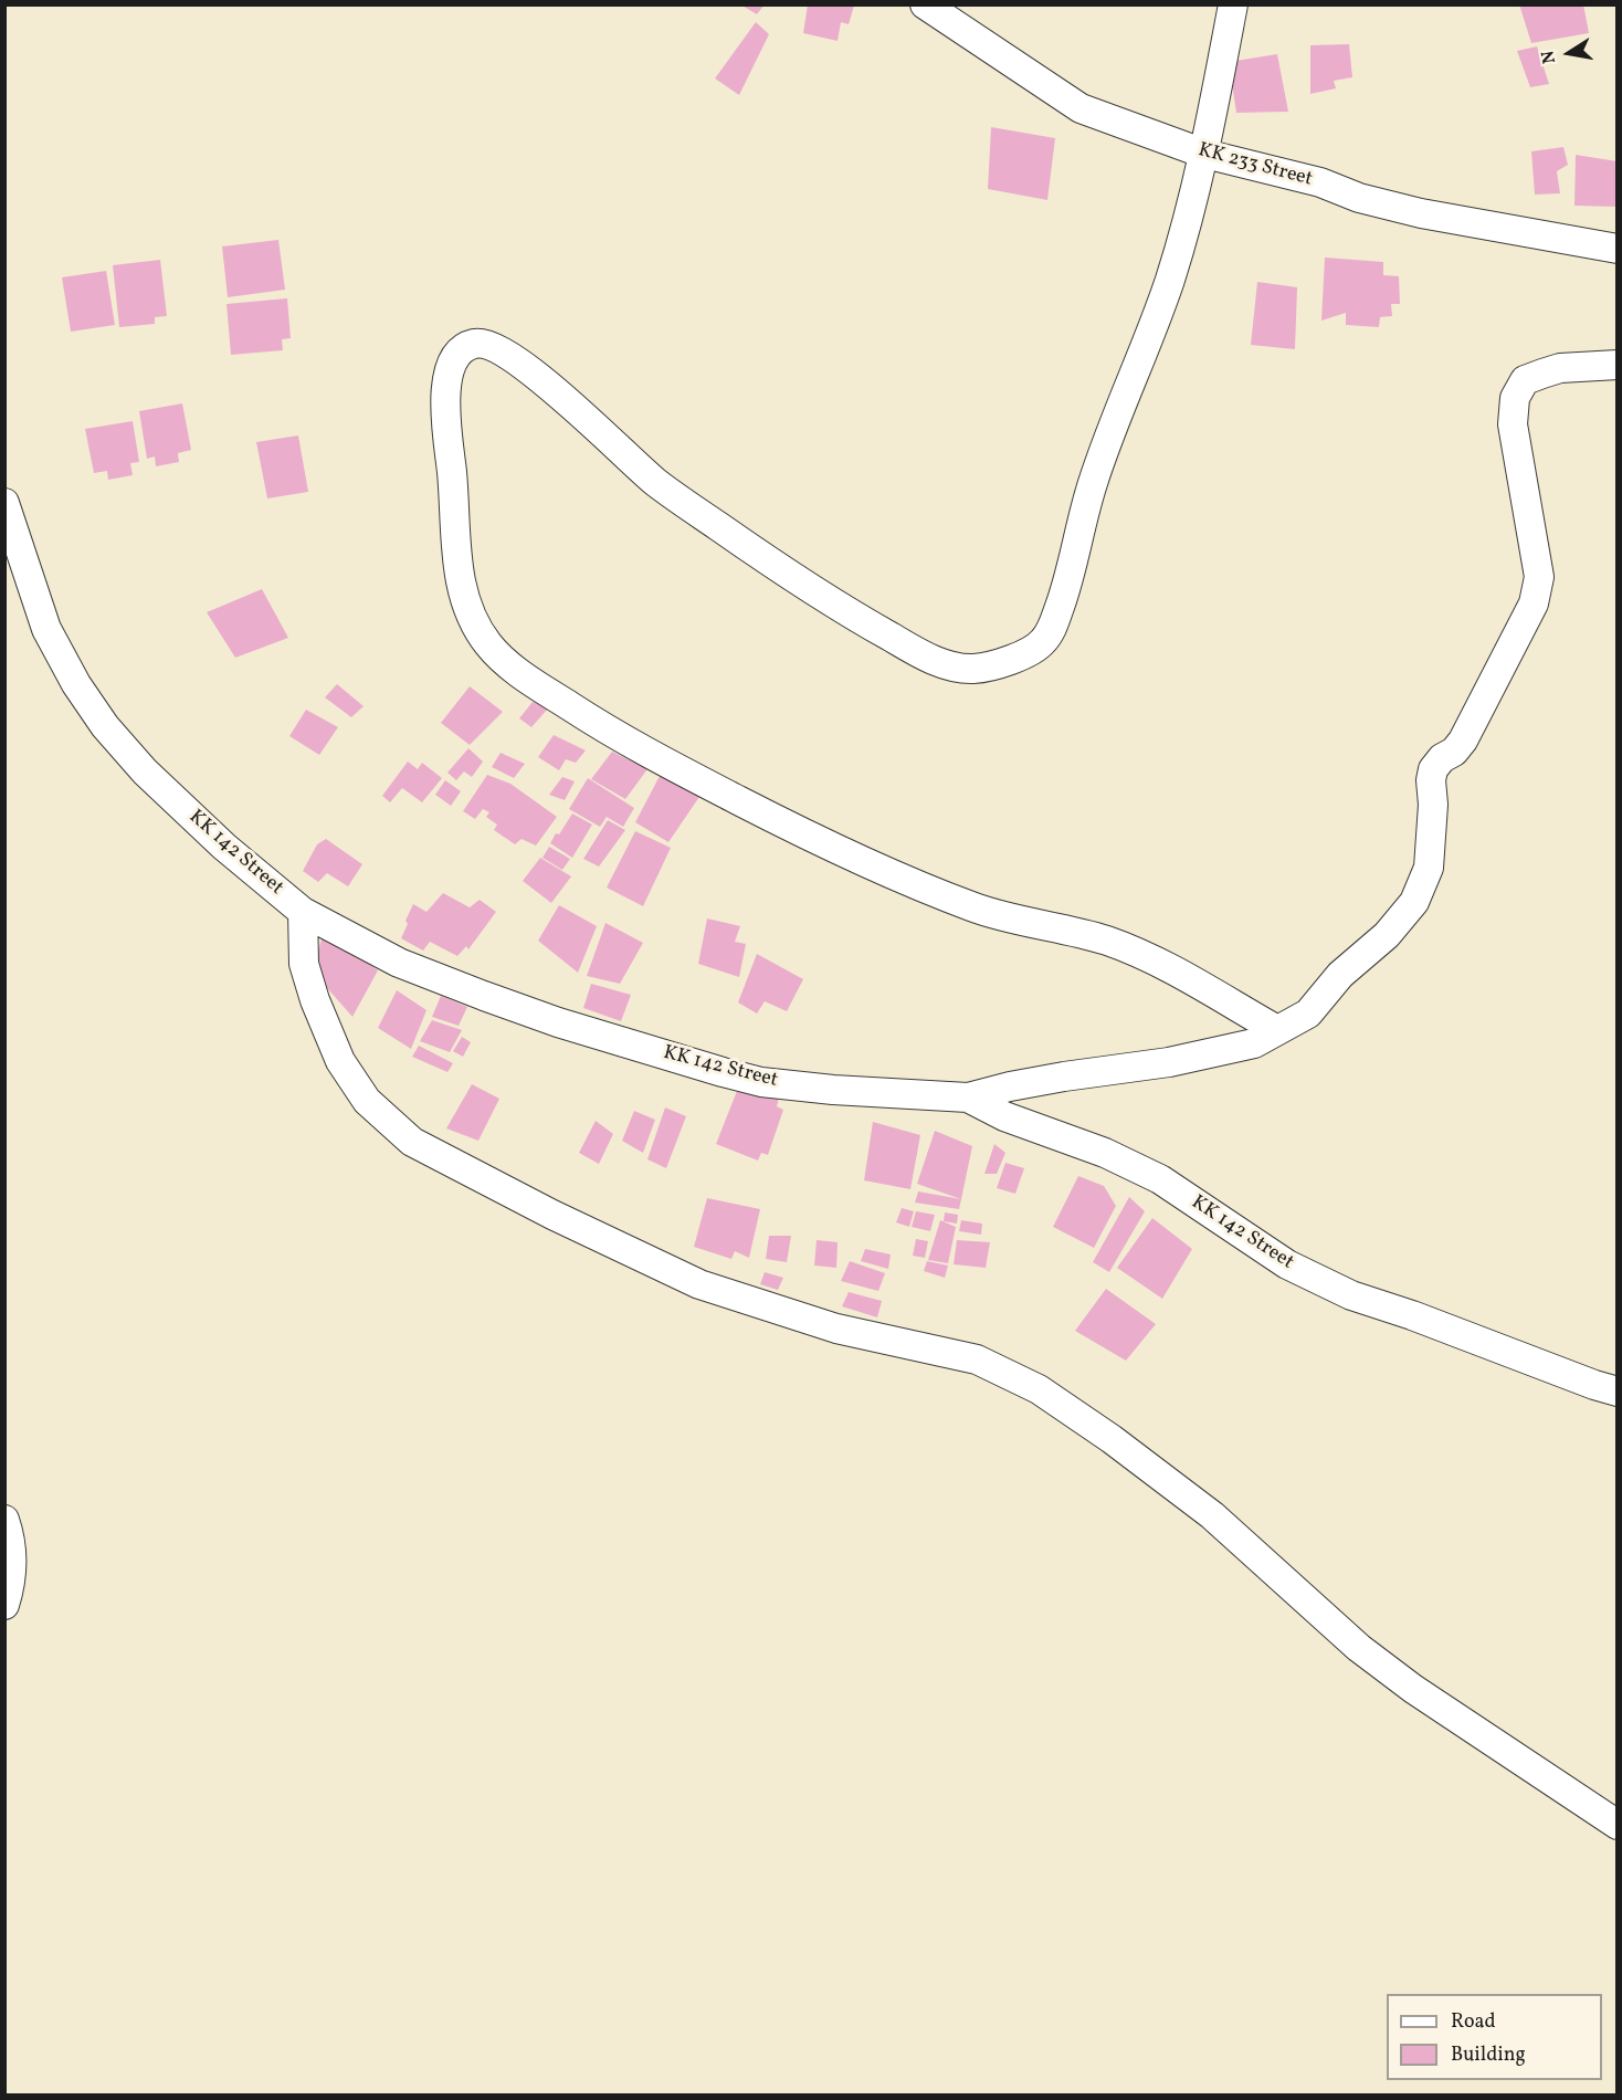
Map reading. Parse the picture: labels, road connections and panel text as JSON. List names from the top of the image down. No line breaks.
{"streets":{"street":["KK 233 Street","KK 142 Street"]},"legend":["Road","Building"],"north":"left"}
